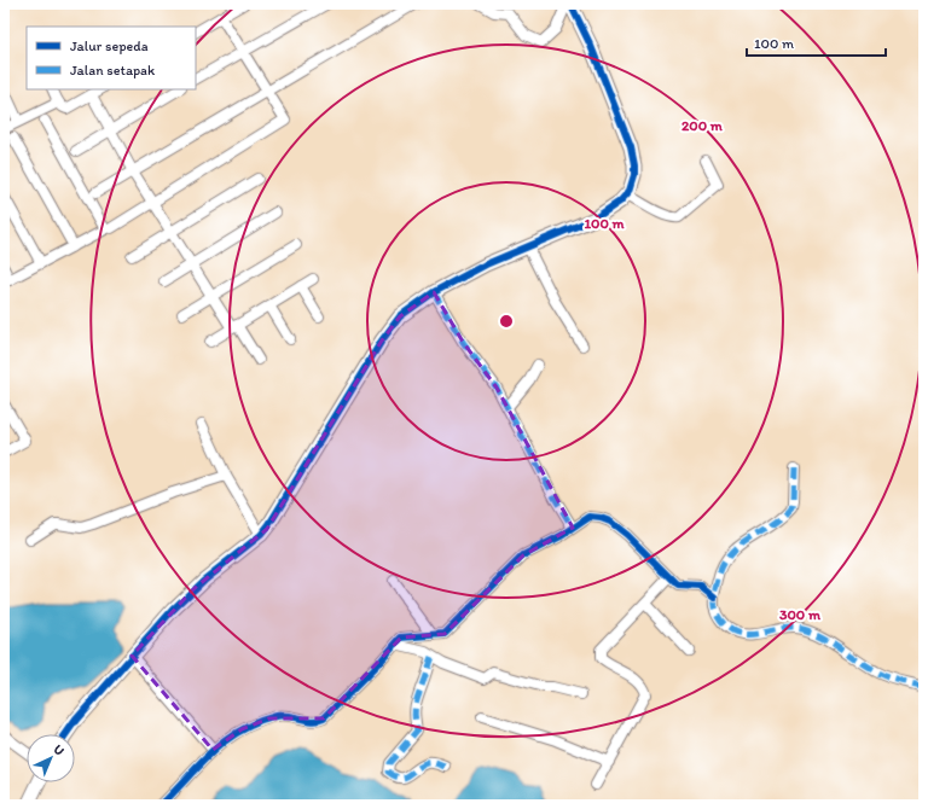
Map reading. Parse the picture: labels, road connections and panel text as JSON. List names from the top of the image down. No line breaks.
{"legend":["Jalur sepeda","Jalan setapak"],"scale_bar":"100 m","north":"top right","rings":["200 m","100 m","300 m"]}
